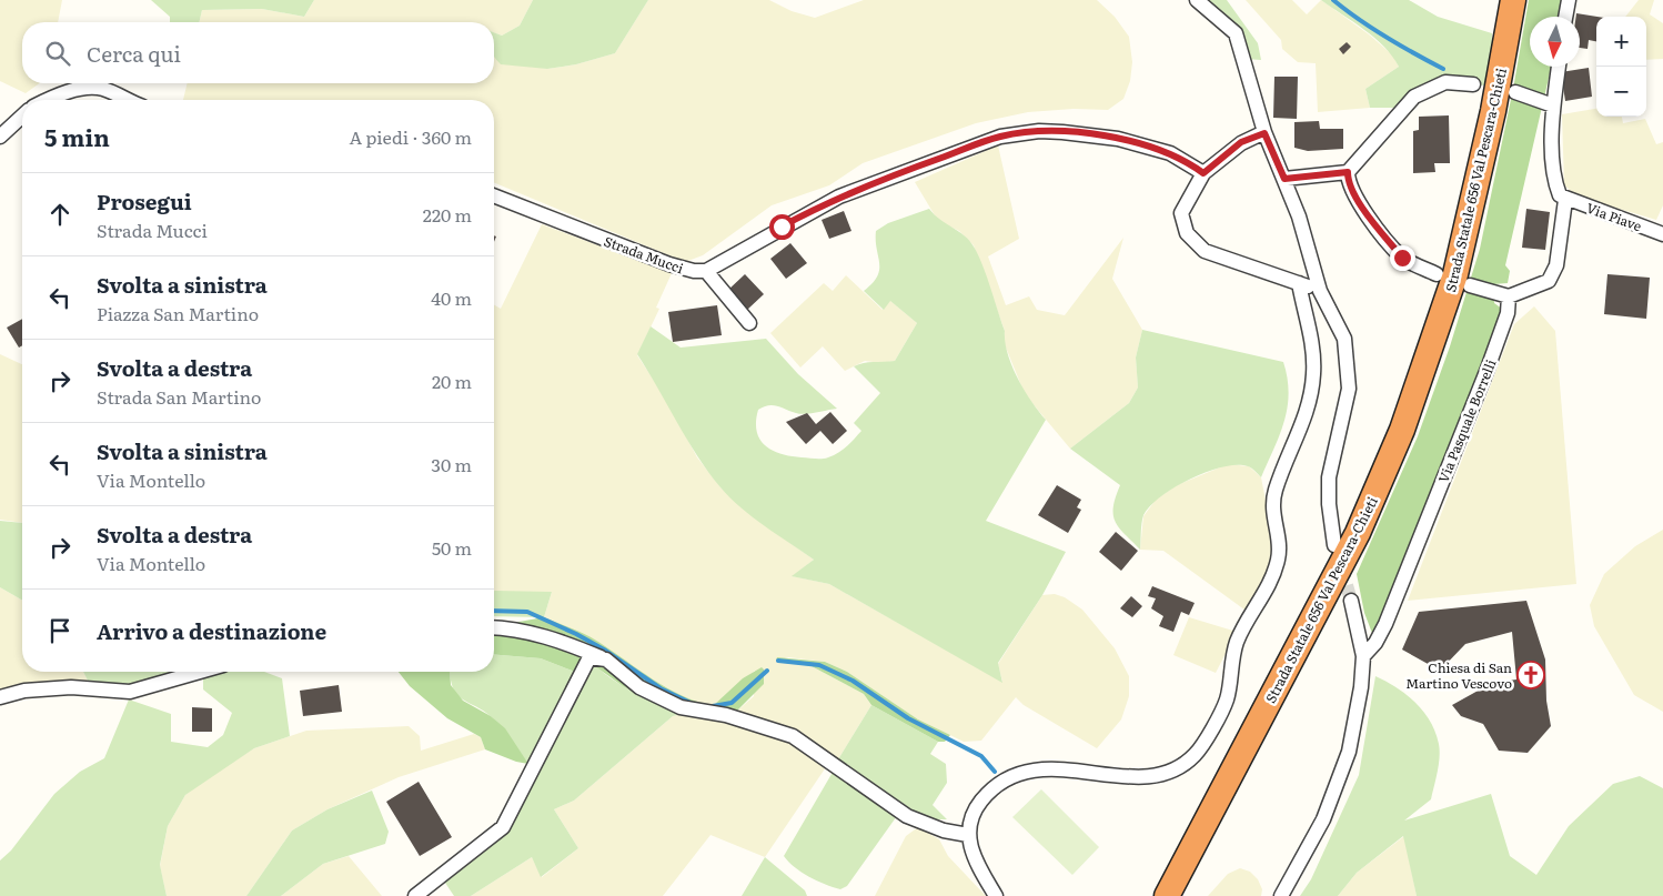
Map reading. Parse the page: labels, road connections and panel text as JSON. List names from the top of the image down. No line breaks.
{"streets":{"highway":["Strada Statale 656 Val Pescara-Chieti"],"street":["Via Piave","Strada Mucci","Via Pasquale Borrelli"]},"places":{"church":["Chiesa di San Martino Vescovo"]},"north":"bottom","page":{"map_buttons":["+","−"],"search":"Cerca qui","heading":["5 min","A piedi · 360 m"],"list":[["Prosegui","Strada Mucci","220 m"],["Svolta a sinistra","Piazza San Martino","40 m"],["Svolta a destra","Strada San Martino","20 m"],["Svolta a sinistra","Via Montello","30 m"],["Svolta a destra","Via Montello","50 m"],"Arrivo a destinazione"]}}
